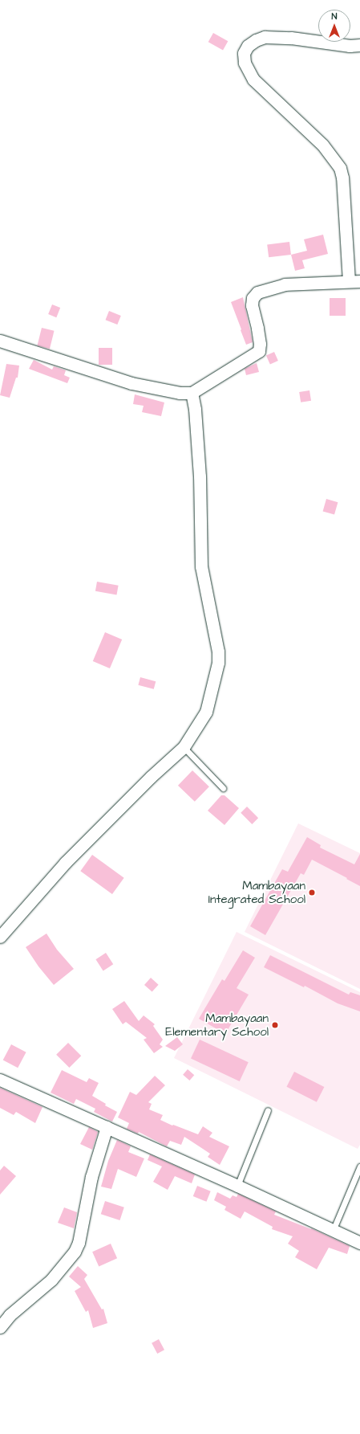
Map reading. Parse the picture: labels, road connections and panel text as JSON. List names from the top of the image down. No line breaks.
{"places":["Mambayaan Integrated School","Mambayaan Elementary School"],"north":"top"}
